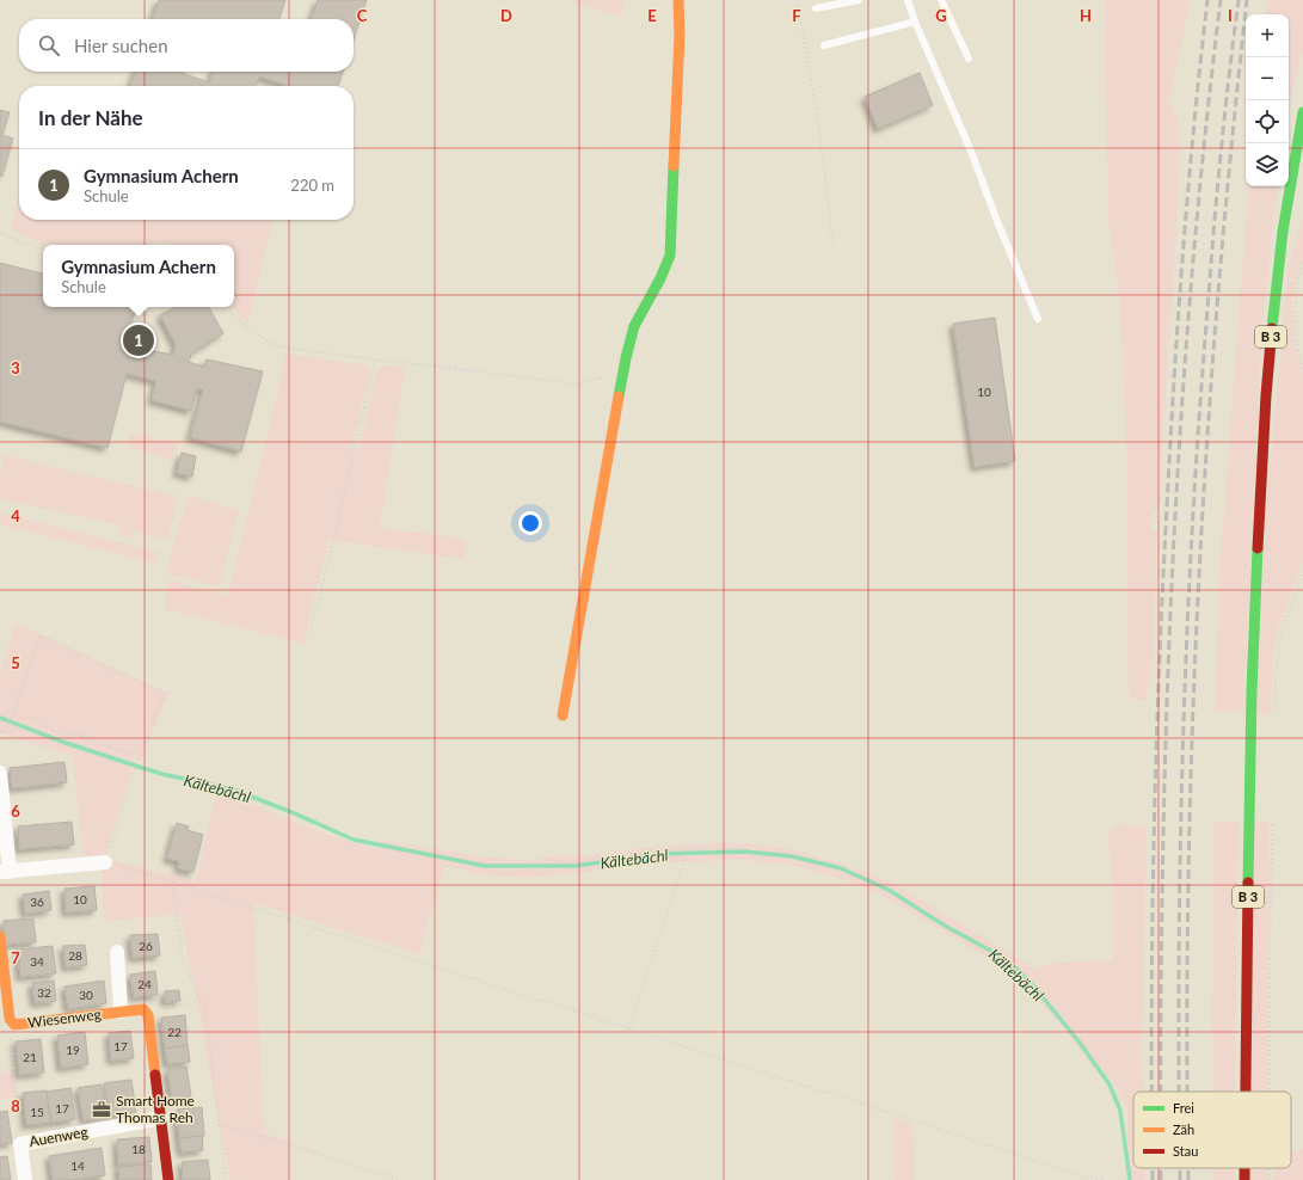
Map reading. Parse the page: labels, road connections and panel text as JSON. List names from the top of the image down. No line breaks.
{"streets":{"street":["B 3","Wiesenweg","Auenweg"]},"water":["Kältebächl"],"places":{"office":["Smart Home Thomas Reh"]},"house_numbers":["10","10","36","26","28","34","24","32","30","22","17","19","21","17","15","18","14"],"legend":["Frei","Zäh","Stau"],"page":{"map_buttons":["+","−"],"search":"Hier suchen","heading":"In der Nähe","list":[{"mark":"1","name":"Gymnasium Achern","note":"Schule","value":"220 m"}],"popup":["Gymnasium Achern","Schule"],"pins":"1"},"grid":{"columns":["C","D","E","F","G","H","I"],"rows":["3","4","5","6","7","8"]}}
